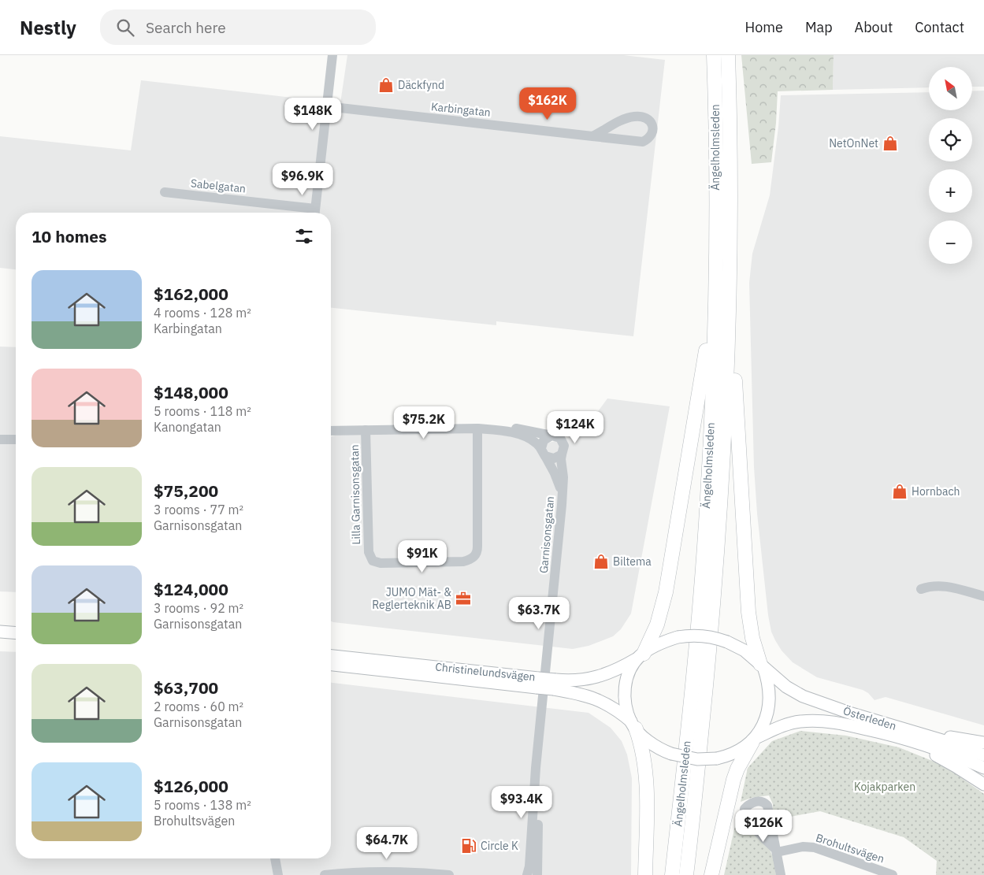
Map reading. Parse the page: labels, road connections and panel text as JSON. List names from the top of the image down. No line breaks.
{"streets":{"highway":["Ängelholmsleden"],"main road":["Christinelundsvägen","Österleden"],"street":["Karbingatan","Sabelgatan","Lilla Garnisonsgatan","Garnisonsgatan","Brohultsvägen"]},"crossings":[["Lilla Garnisonsgatan","Garnisonsgatan"],["Christinelundsvägen","Österleden"]],"parks":["Kojakparken"],"places":{"shop":["Däckfynd","NetOnNet","Hornbach","Biltema"],"office":["JUMO Mät- & Reglerteknik AB"],"fuel station":["Circle K"]},"north":"top left","page":{"header":"Nestly","search":"Search here","nav":["Home","Map","About","Contact"],"map_buttons":["+","−"],"price":["$162K","$148K","$96.9K","$75.2K","$124K","$91K","$63.7K","$93.4K","$126K","$64.7K"],"heading":"10 homes","list":[{"name":"$162,000","note":"4 rooms · 128 m² · Karbingatan"},{"name":"$148,000","note":"5 rooms · 118 m² · Kanongatan"},{"name":"$75,200","note":"3 rooms · 77 m² · Garnisonsgatan"},{"name":"$124,000","note":"3 rooms · 92 m² · Garnisonsgatan"},{"name":"$63,700","note":"2 rooms · 60 m² · Garnisonsgatan"},{"name":"$126,000","note":"5 rooms · 138 m² · Brohultsvägen"}]}}
